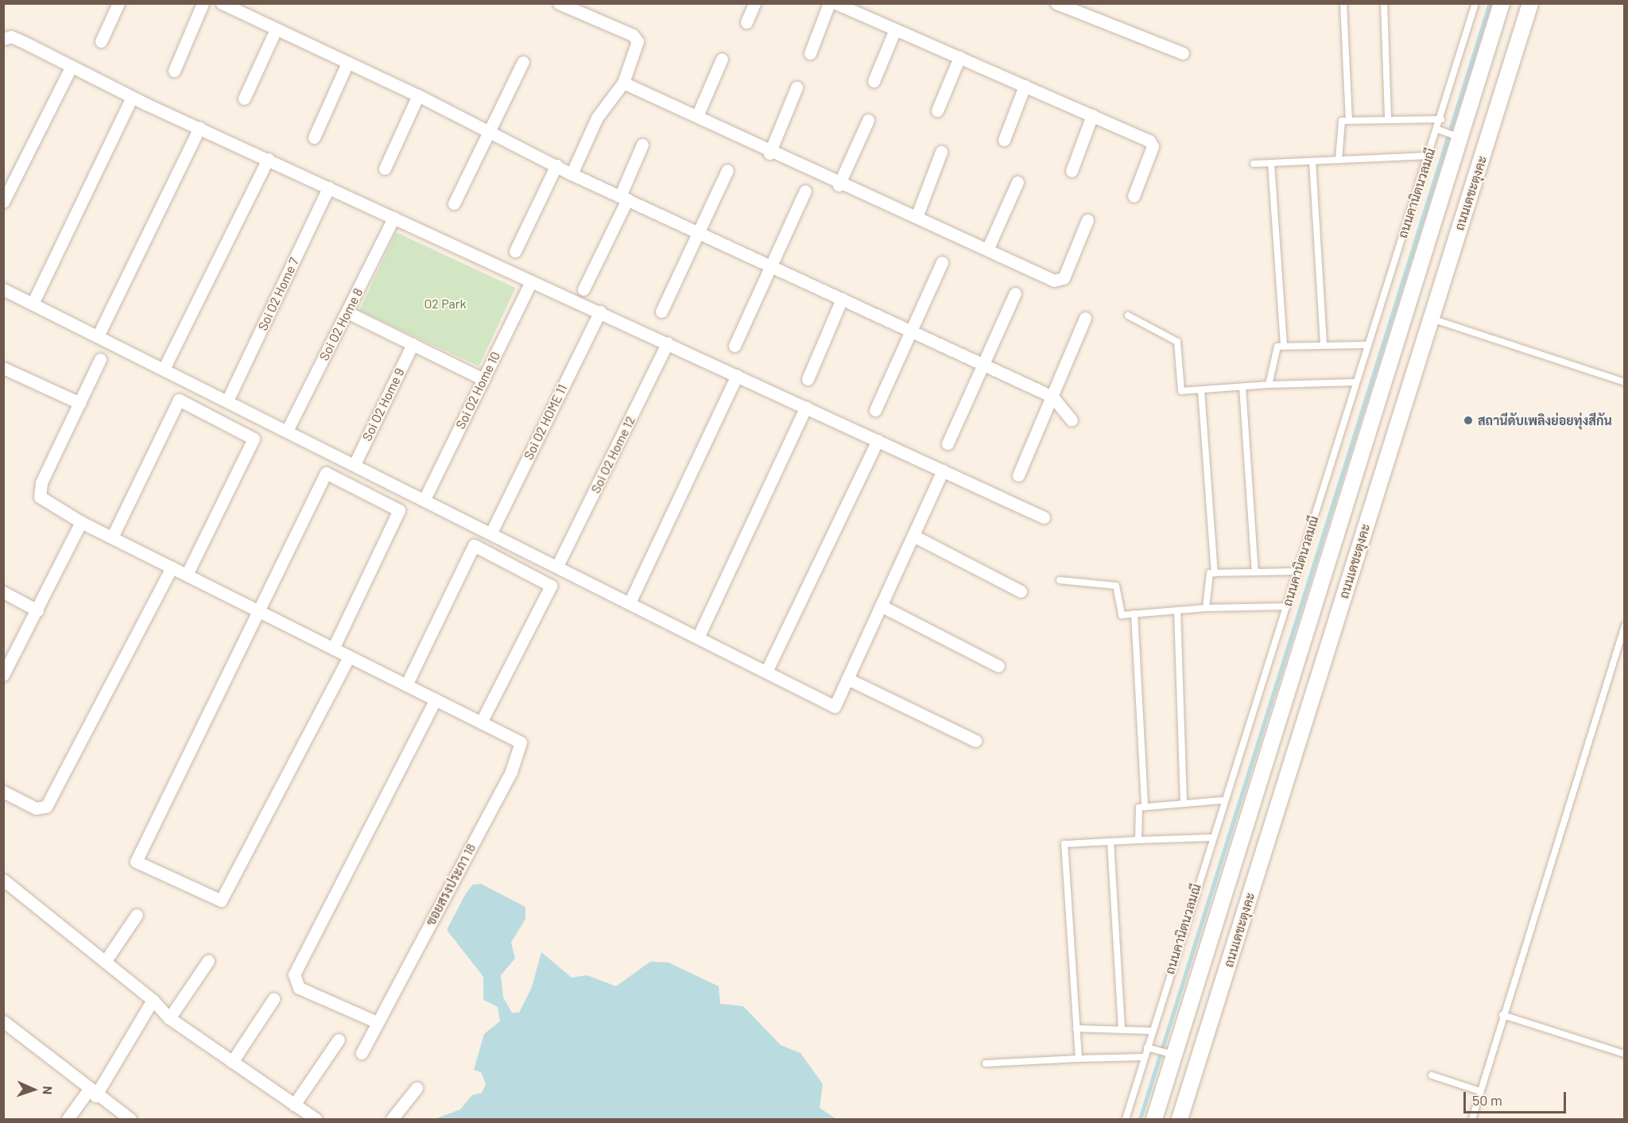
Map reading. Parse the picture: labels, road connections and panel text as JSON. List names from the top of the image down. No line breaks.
{"streets":{"street":["ถนนเดชะตุงคะ","Soi O2 Home 7","Soi O2 Home 8","Soi O2 Home 10","Soi O2 Home 9","Soi O2 HOME 11","Soi O2 Home 12","ซอยสรงประภา 18"],"lane":["ถนนคานิตนวลมณี"]},"parks":["O2 Park"],"places":["สถานีดับเพลิงย่อยทุ่งสีกัน"],"scale_bar":"50 m","north":"right"}
